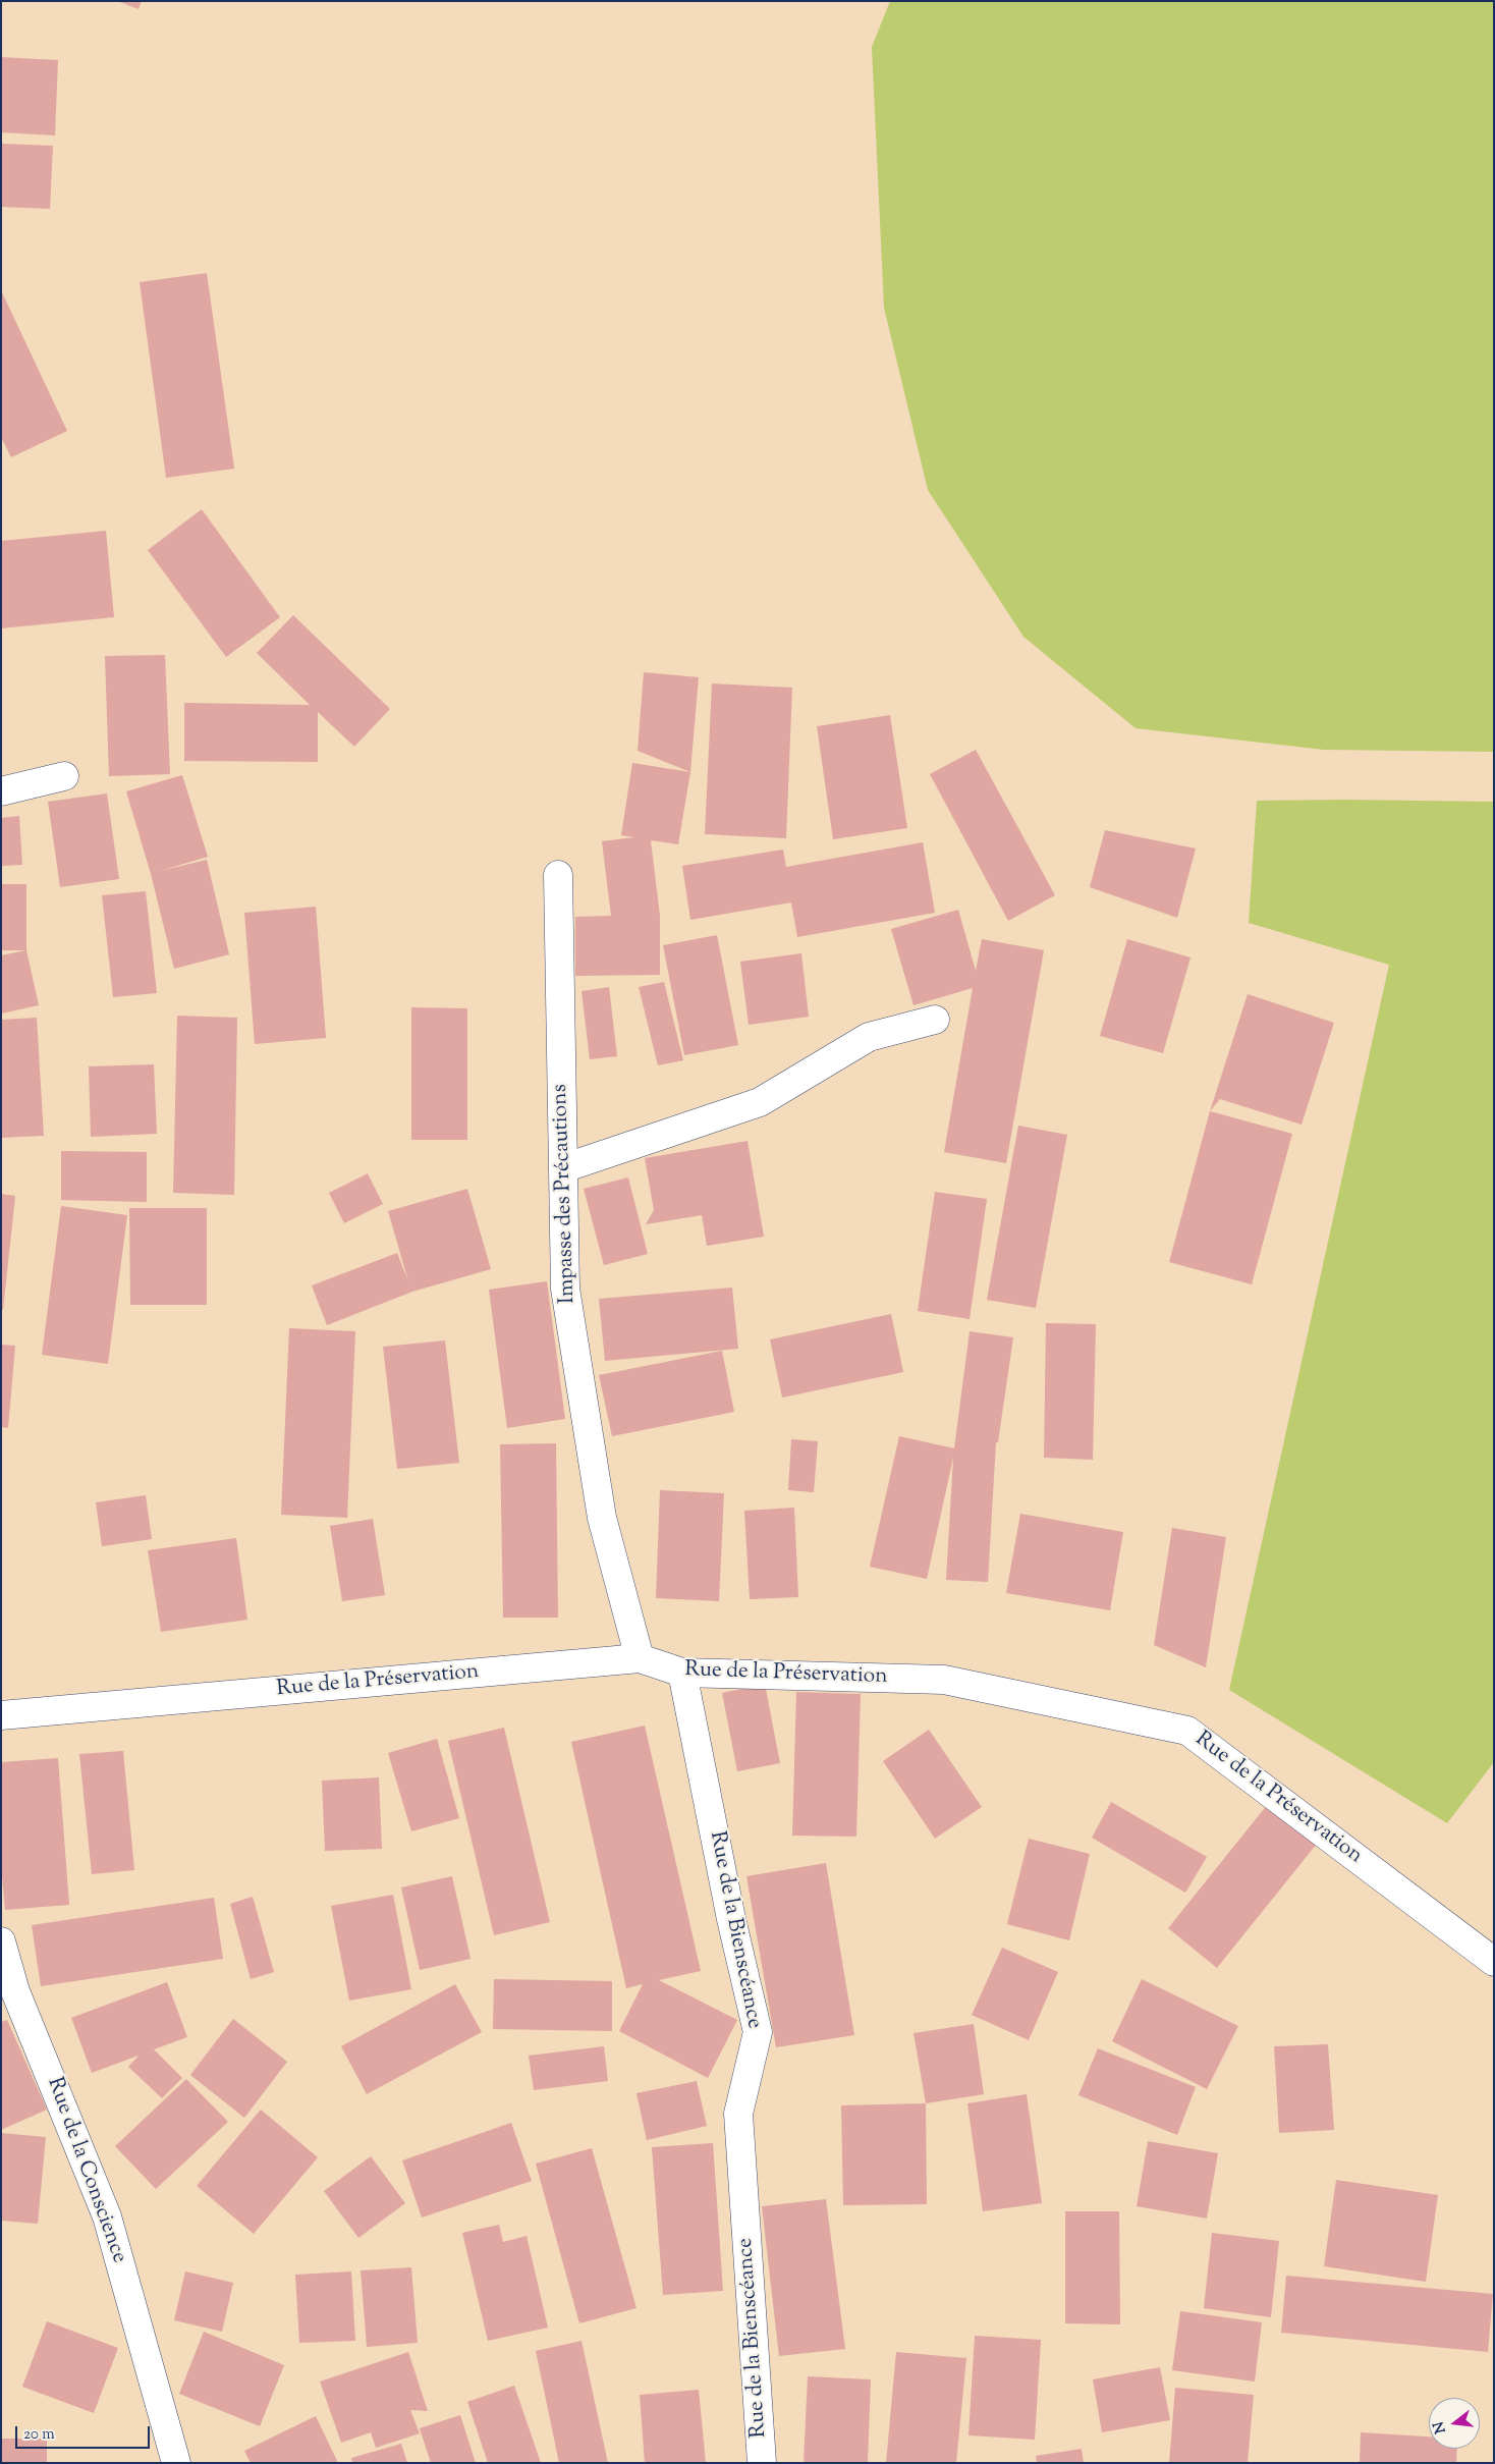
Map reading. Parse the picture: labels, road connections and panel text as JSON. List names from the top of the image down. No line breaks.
{"streets":{"street":["Impasse des Précautions","Rue de la Préservation","Rue de la Bienscéance","Rue de la Conscience"]},"crossings":[["Impasse des Précautions","Rue de la Préservation"],["Rue de la Préservation","Rue de la Bienscéance"]],"scale_bar":"20 m","north":"left"}
